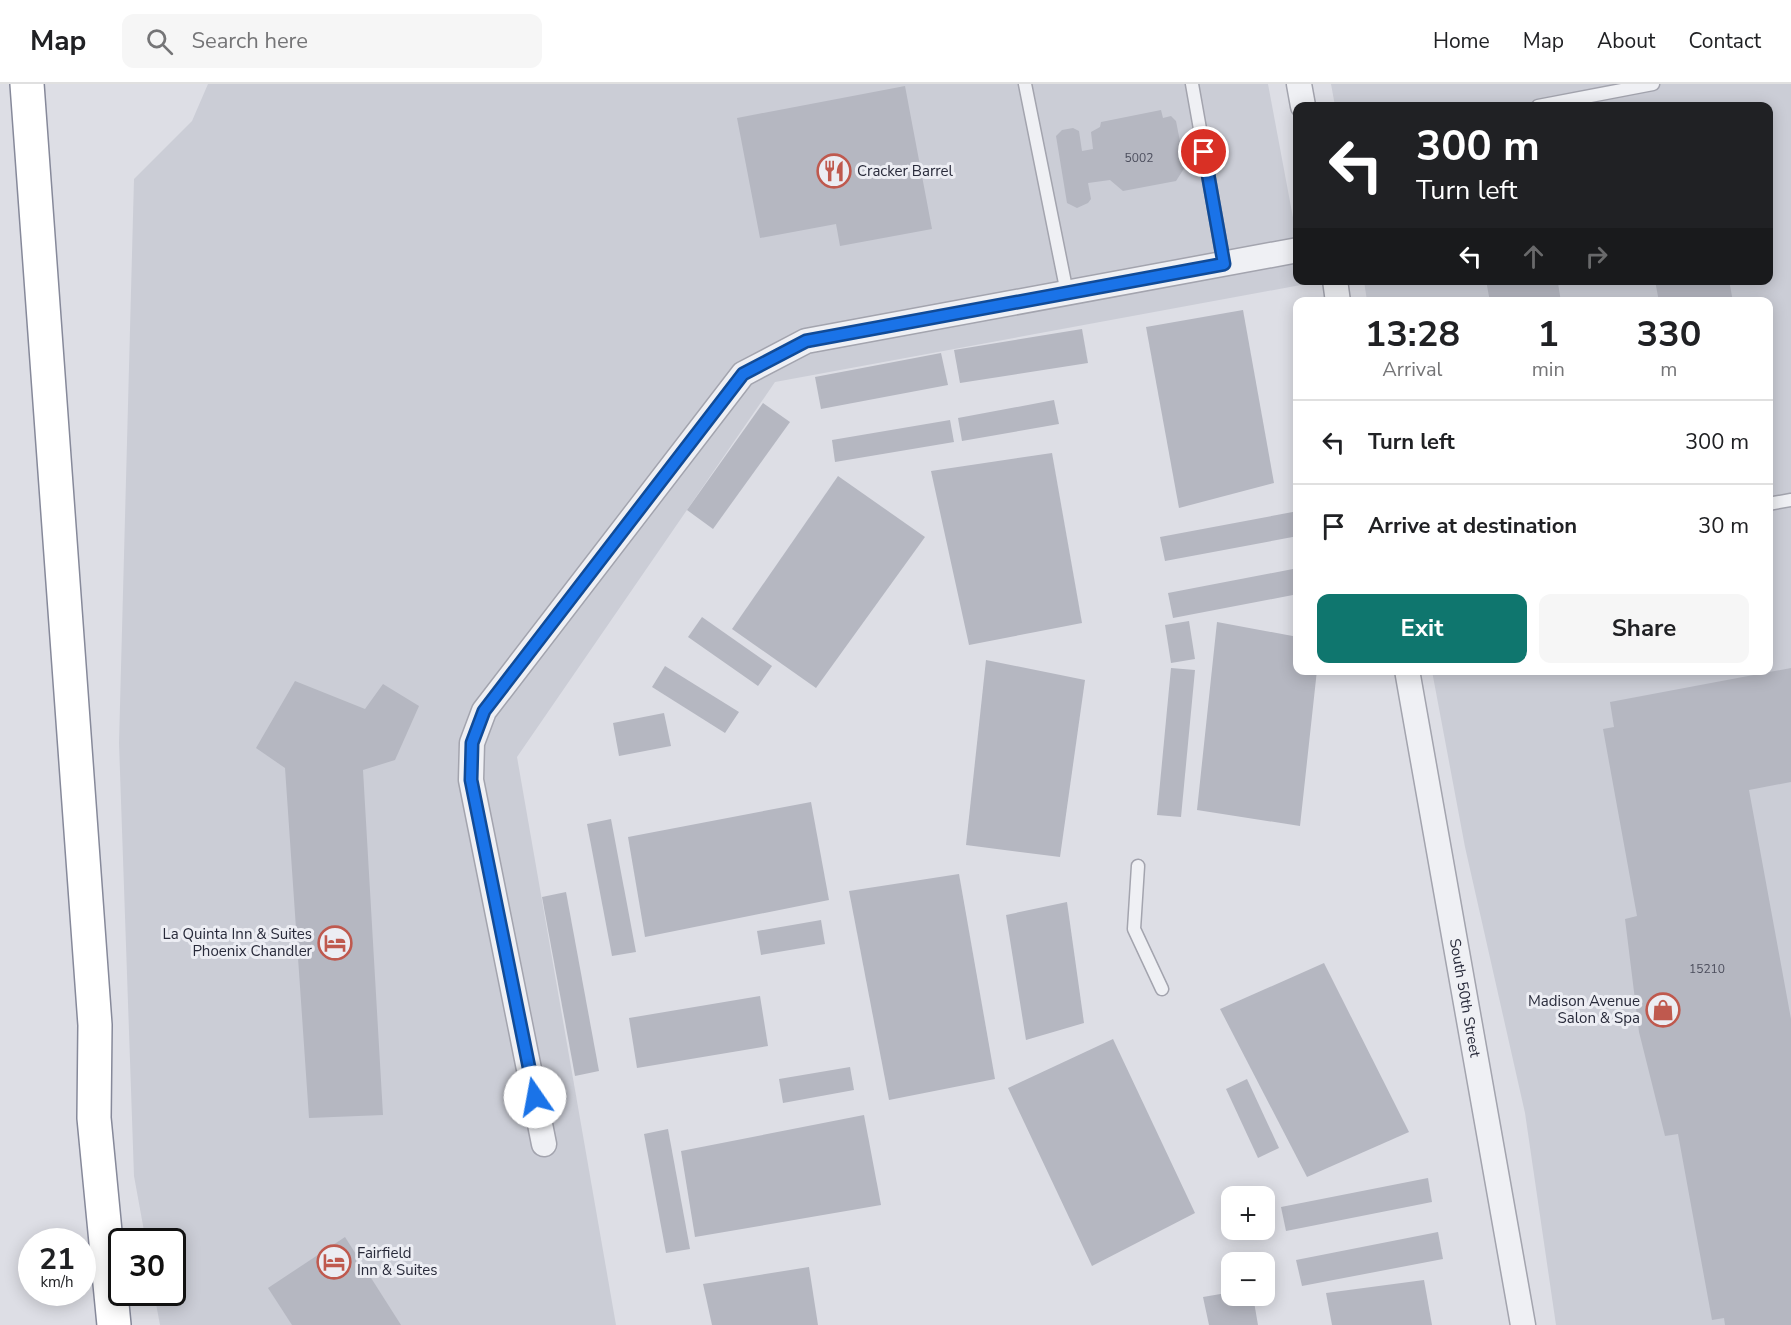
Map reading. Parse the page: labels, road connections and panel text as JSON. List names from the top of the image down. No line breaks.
{"streets":{"street":["South 50th Street"]},"places":{"restaurant":["Cracker Barrel"],"hotel":["La Quinta Inn & Suites Phoenix Chandler","Fairfield Inn & Suites"],"shop":["Madison Avenue Salon & Spa"]},"house_numbers":["5002","15210"],"page":{"header":"Map","search":"Search here","nav":["Home","Map","About","Contact"],"turn":["300 m","Turn left"],"eta":["13:28","Arrival","1","min","330","m"],"list":[{"name":"Turn left","value":"300 m"},{"name":"Arrive at destination","value":"30 m"}],"buttons":["Exit","Share"],"map_buttons":["+","−"],"speed":"21 km/h","limit":"30"}}
